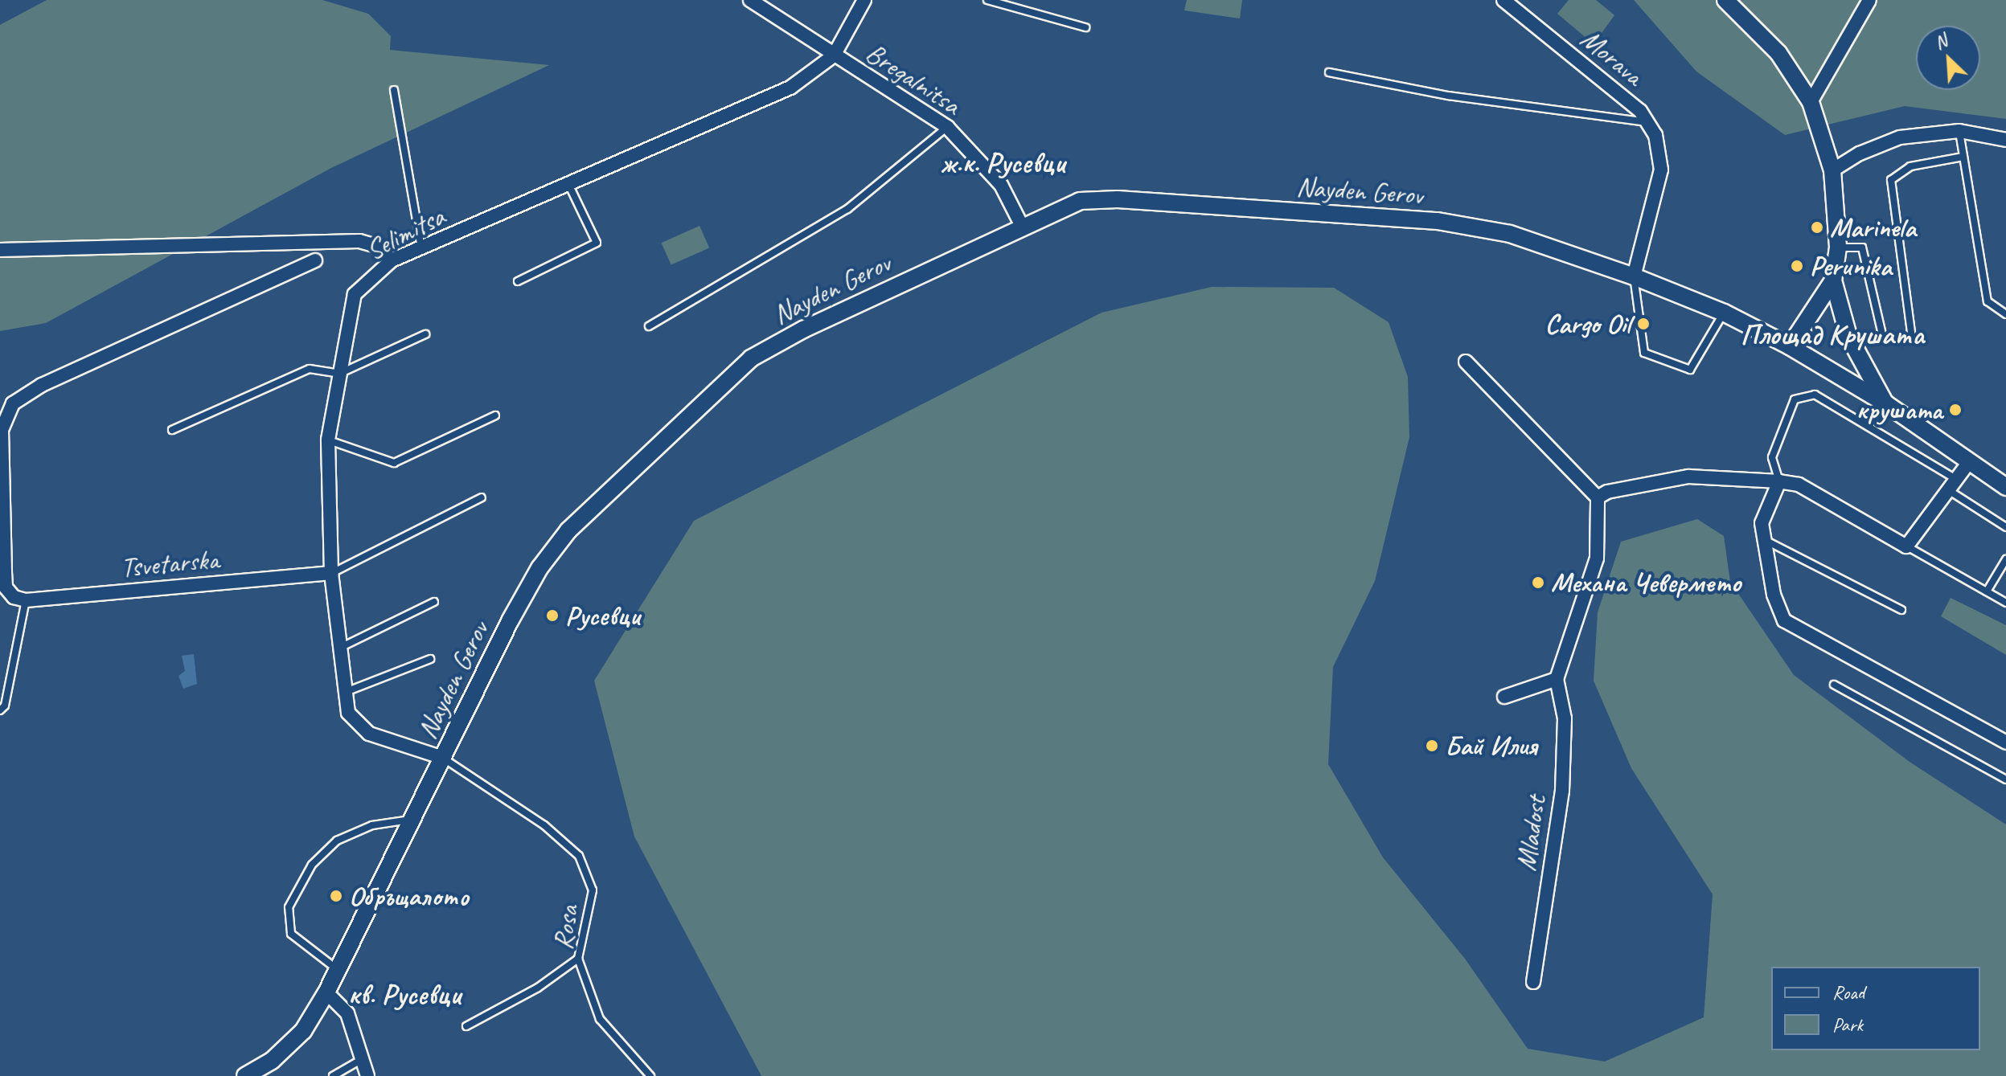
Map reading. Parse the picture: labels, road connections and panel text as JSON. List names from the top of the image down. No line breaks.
{"streets":{"street":["Morava","Bregalnitsa","Nayden Gerov","Selimitsa","Tsvetarska","Mladost"],"lane":["Rosa"]},"crossings":[["Morava","Nayden Gerov"],["Bregalnitsa","Nayden Gerov"],["Bregalnitsa","Selimitsa"],["Nayden Gerov","Selimitsa"],["Nayden Gerov","Rosa"],["Selimitsa","Tsvetarska"],["Selimitsa","Rosa"]],"districts":["ж.к. Русевци","Площад Крушата","кв. Русевци"],"places":["Marinela","Perunika","Cargo Oil","крушата","Механа Чевермето","Русевци","Бай Илия","Обръщалото"],"legend":["Road","Park"],"north":"top left"}
